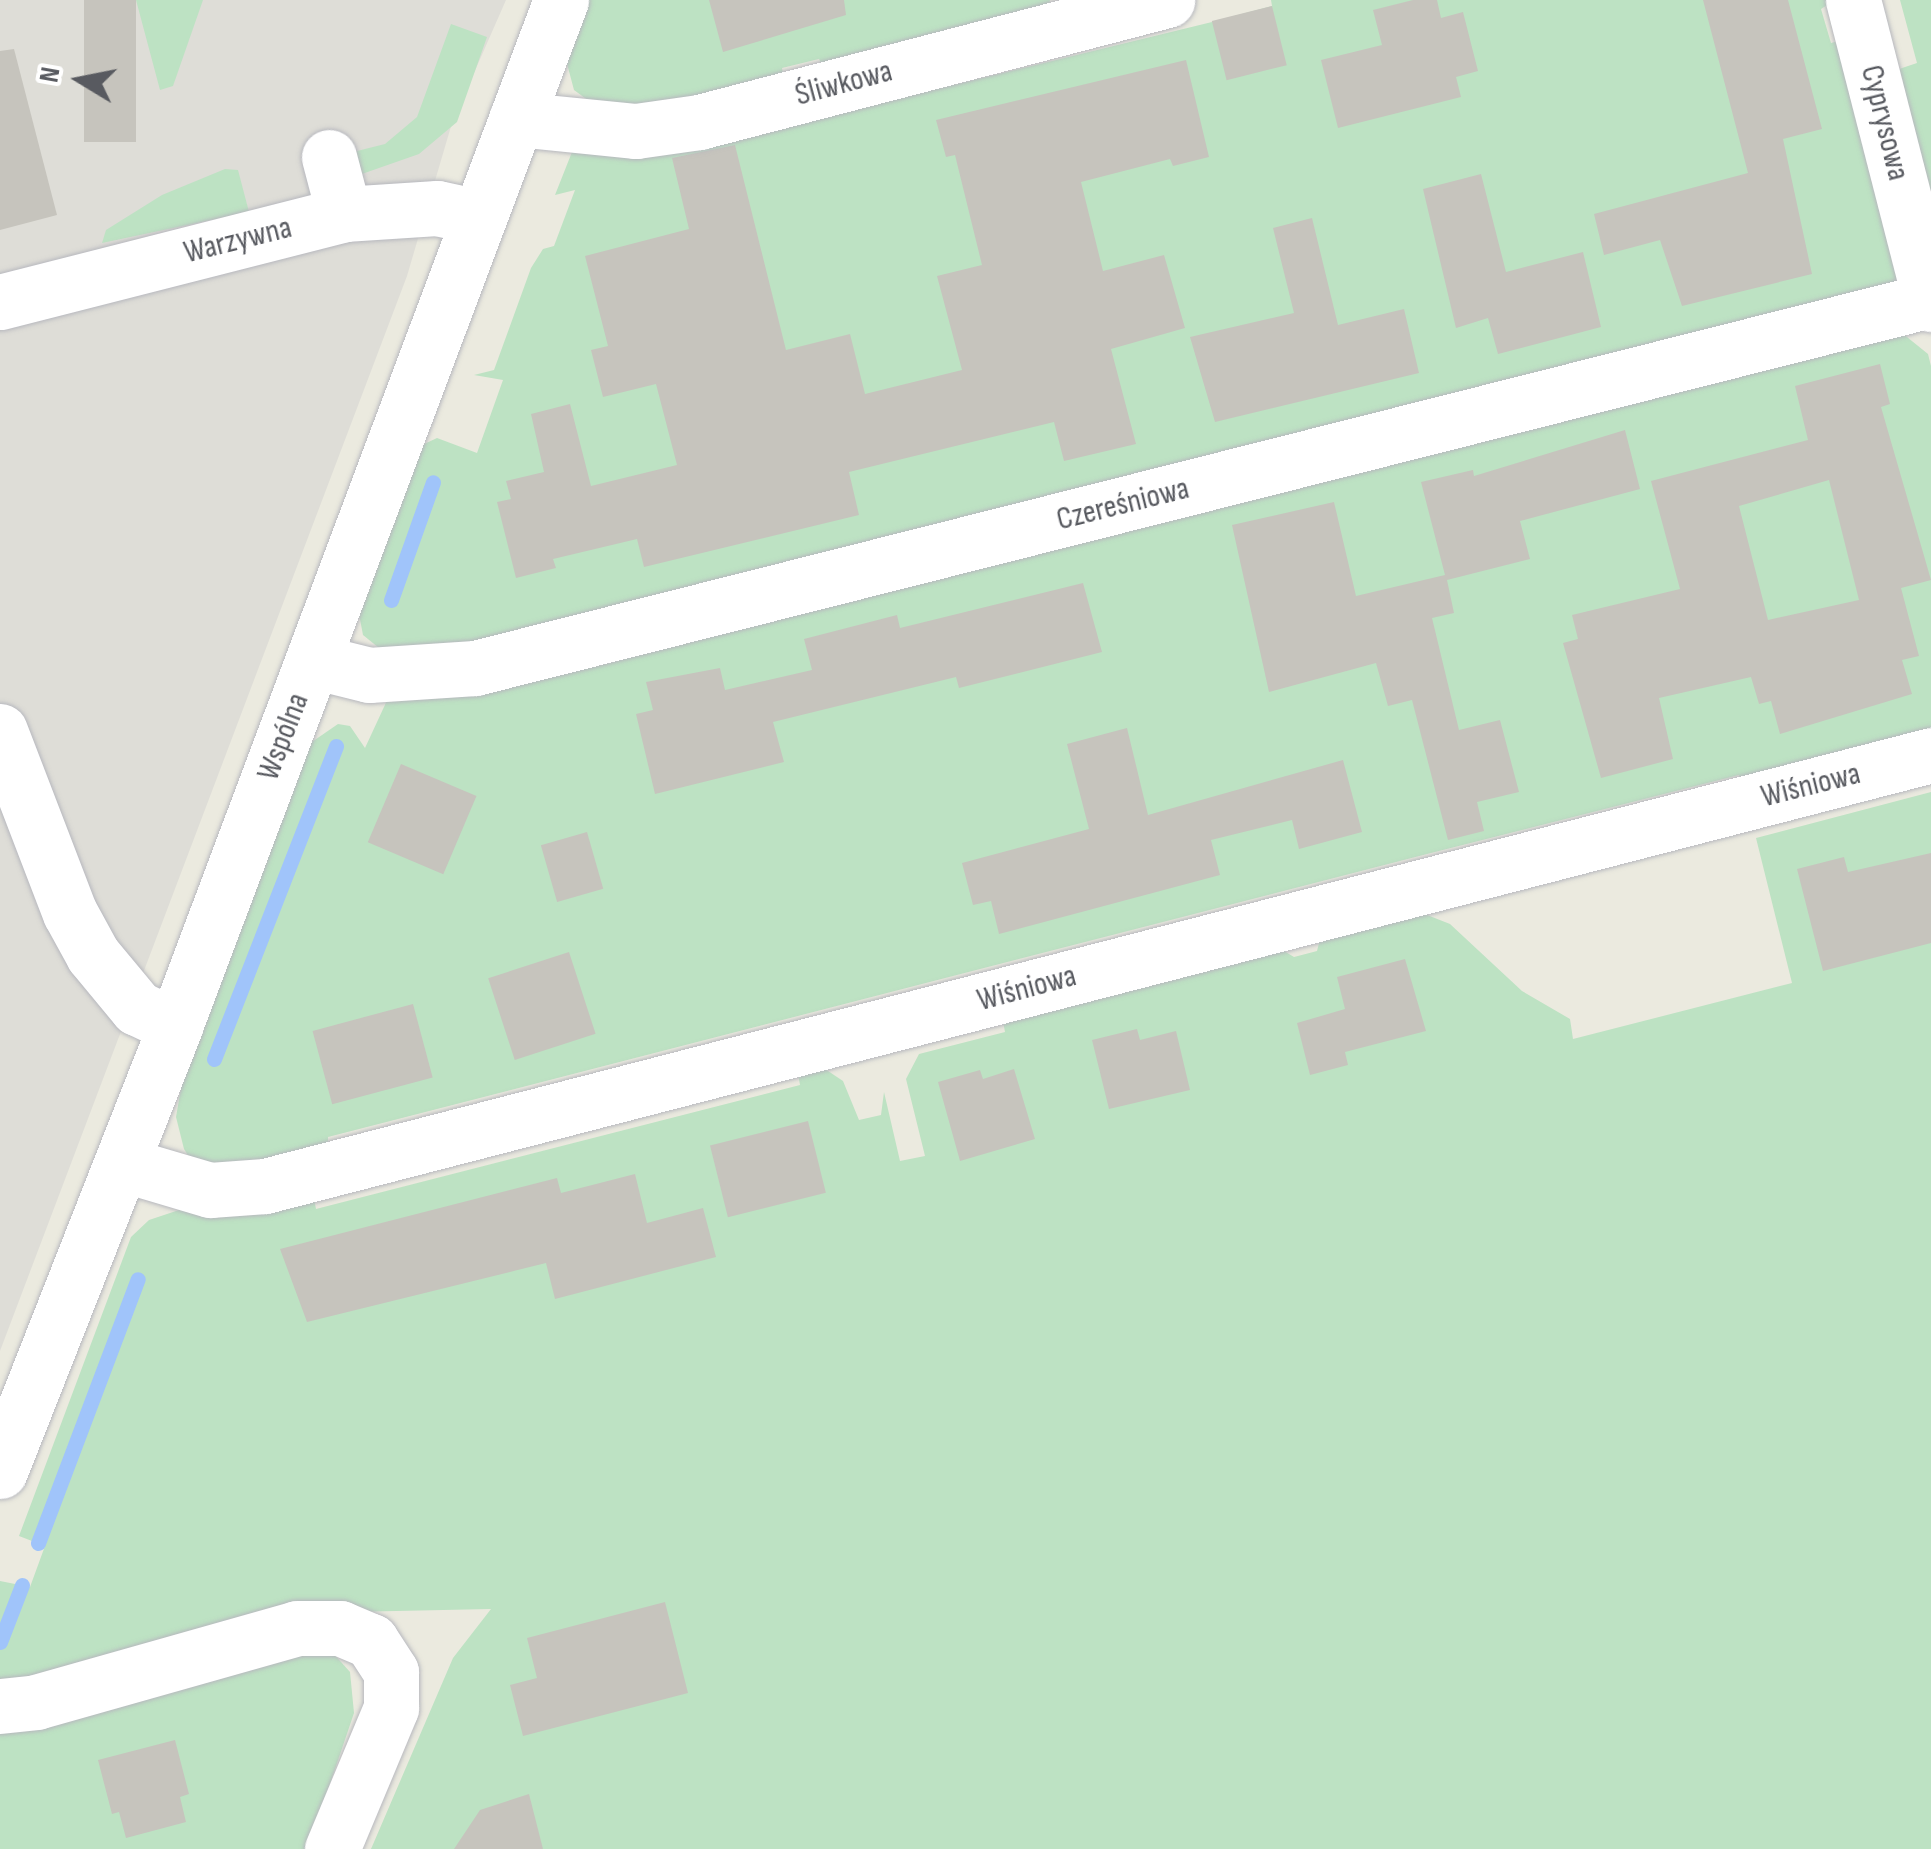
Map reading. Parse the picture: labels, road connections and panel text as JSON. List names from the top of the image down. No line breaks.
{"streets":{"street":["Śliwkowa","Cyprysowa","Warzywna","Czereśniowa","Wspólna","Wiśniowa"]},"crossings":[["Śliwkowa","Wspólna"],["Cyprysowa","Czereśniowa"],["Warzywna","Wspólna"],["Czereśniowa","Wspólna"],["Wspólna","Wiśniowa"]],"north":"left"}
